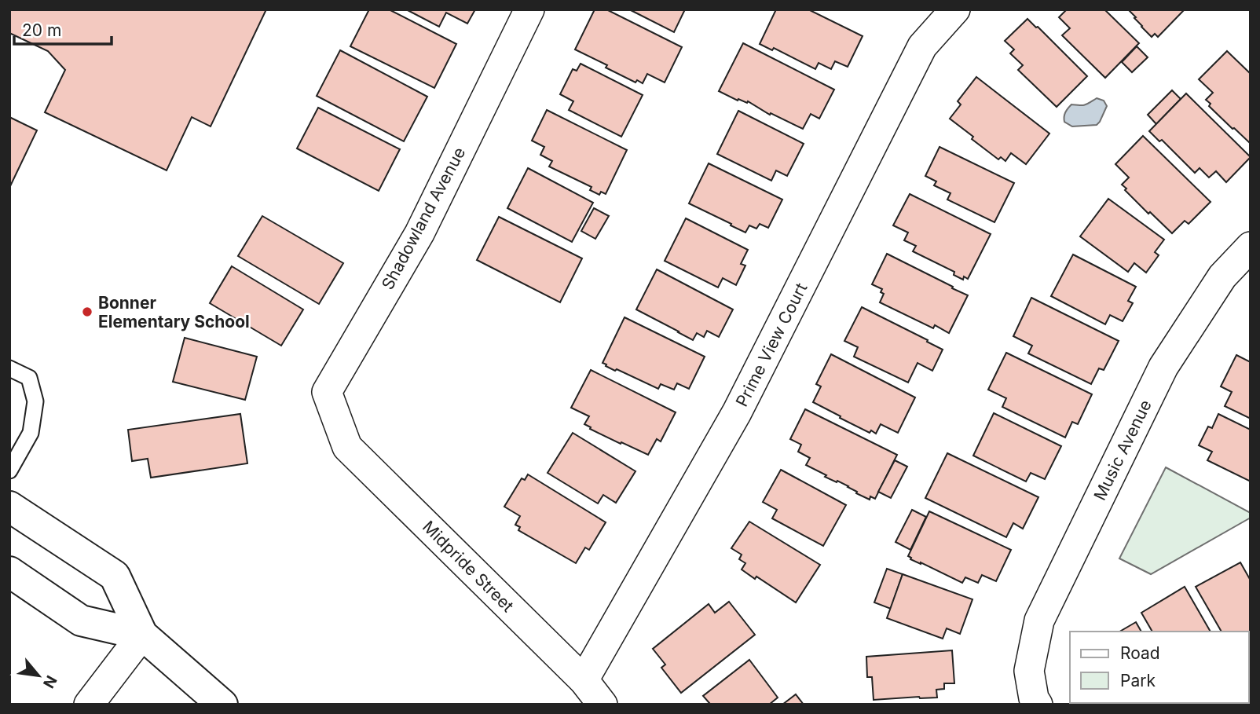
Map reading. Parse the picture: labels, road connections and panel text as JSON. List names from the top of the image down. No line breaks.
{"streets":{"street":["Shadowland Avenue","Prime View Court","Music Avenue","Midpride Street"]},"crossings":[["Shadowland Avenue","Midpride Street"],["Prime View Court","Midpride Street"]],"places":["Bonner Elementary School"],"legend":["Road","Park"],"scale_bar":"20 m","north":"bottom right"}
